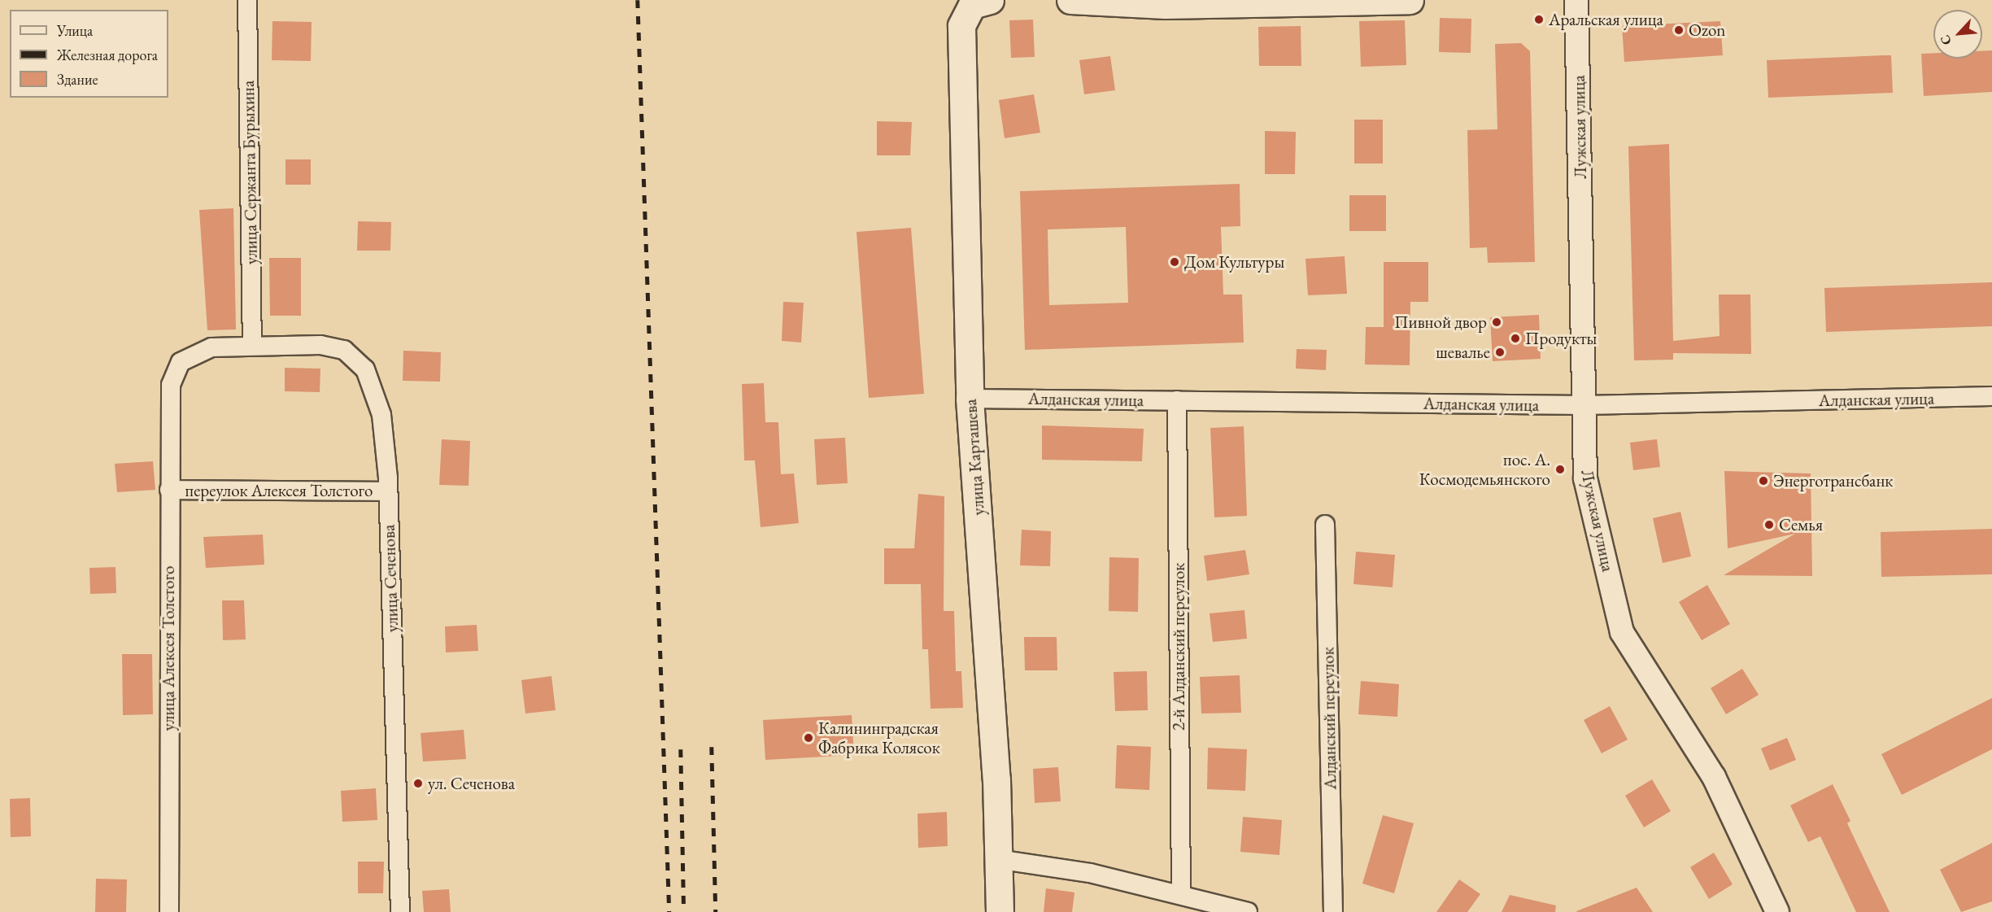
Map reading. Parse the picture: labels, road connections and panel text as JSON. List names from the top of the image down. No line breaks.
{"streets":{"main road":["улица Карташева"],"street":["Лужская улица","улица Сержанта Бурыхина","Алданская улица","переулок Алексея Толстого","улица Сеченова","2-й Алданский переулок","улица Алексея Толстого","Алданский переулок"]},"crossings":[["Лужская улица","Алданская улица"],["улица Сержанта Бурыхина","улица Сеченова"],["улица Сержанта Бурыхина","улица Алексея Толстого"],["Алданская улица","улица Карташева"],["Алданская улица","2-й Алданский переулок"],["переулок Алексея Толстого","улица Сеченова"],["переулок Алексея Толстого","улица Алексея Толстого"],["улица Сеченова","улица Алексея Толстого"]],"places":["Аральская улица","Ozon","Дом Культуры","Пивной двор","Продукты","шевалье","пос. А. Космодемьянского","Энерготрансбанк","Семья","Калининградская Фабрика Колясок","ул. Сеченова"],"legend":["Улица","Железная дорога","Здание"],"north":"bottom left"}
